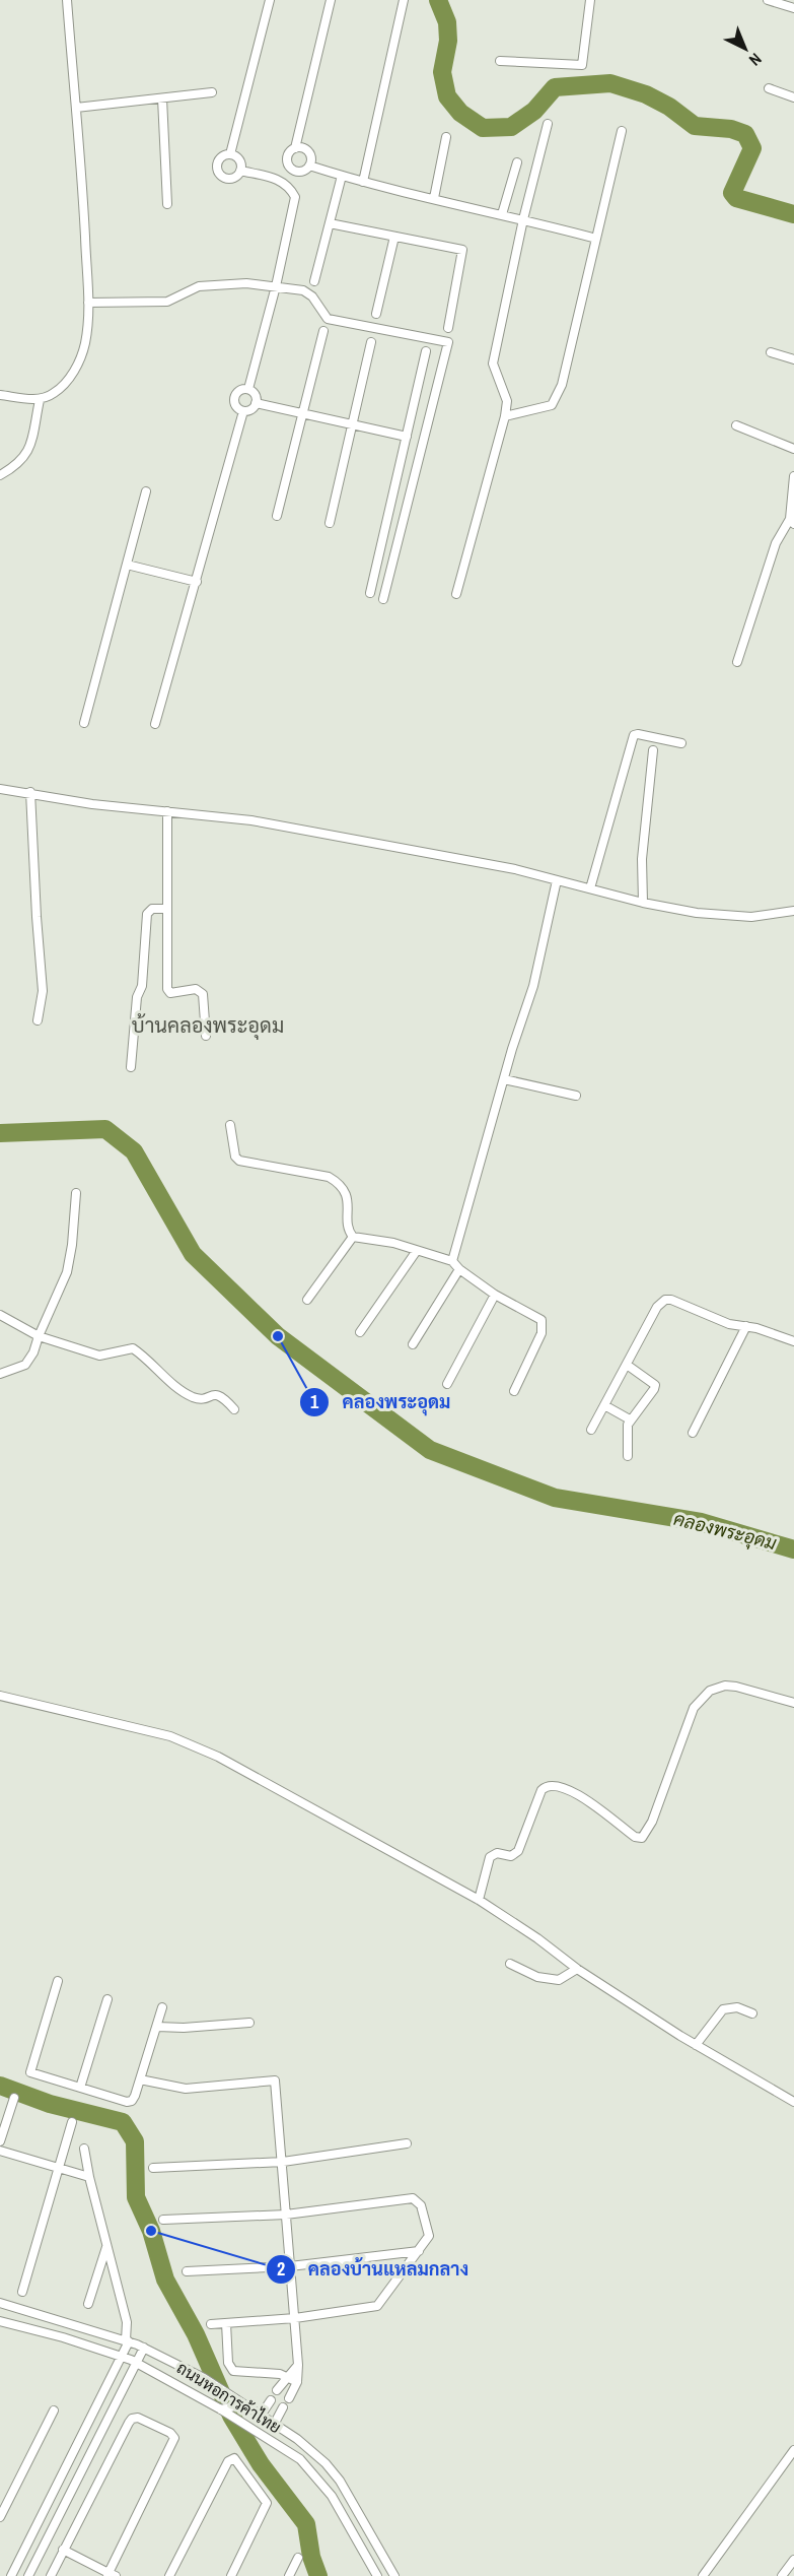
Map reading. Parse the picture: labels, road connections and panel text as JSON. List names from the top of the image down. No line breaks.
{"streets":{"street":["ถนนหอการค้าไทย"]},"districts":["บ้านคลองพระอุดม"],"water":["คลองพระอุดม"],"places":["คลองพระอุดม","คลองบ้านแหลมกลาง"],"north":"bottom right"}
